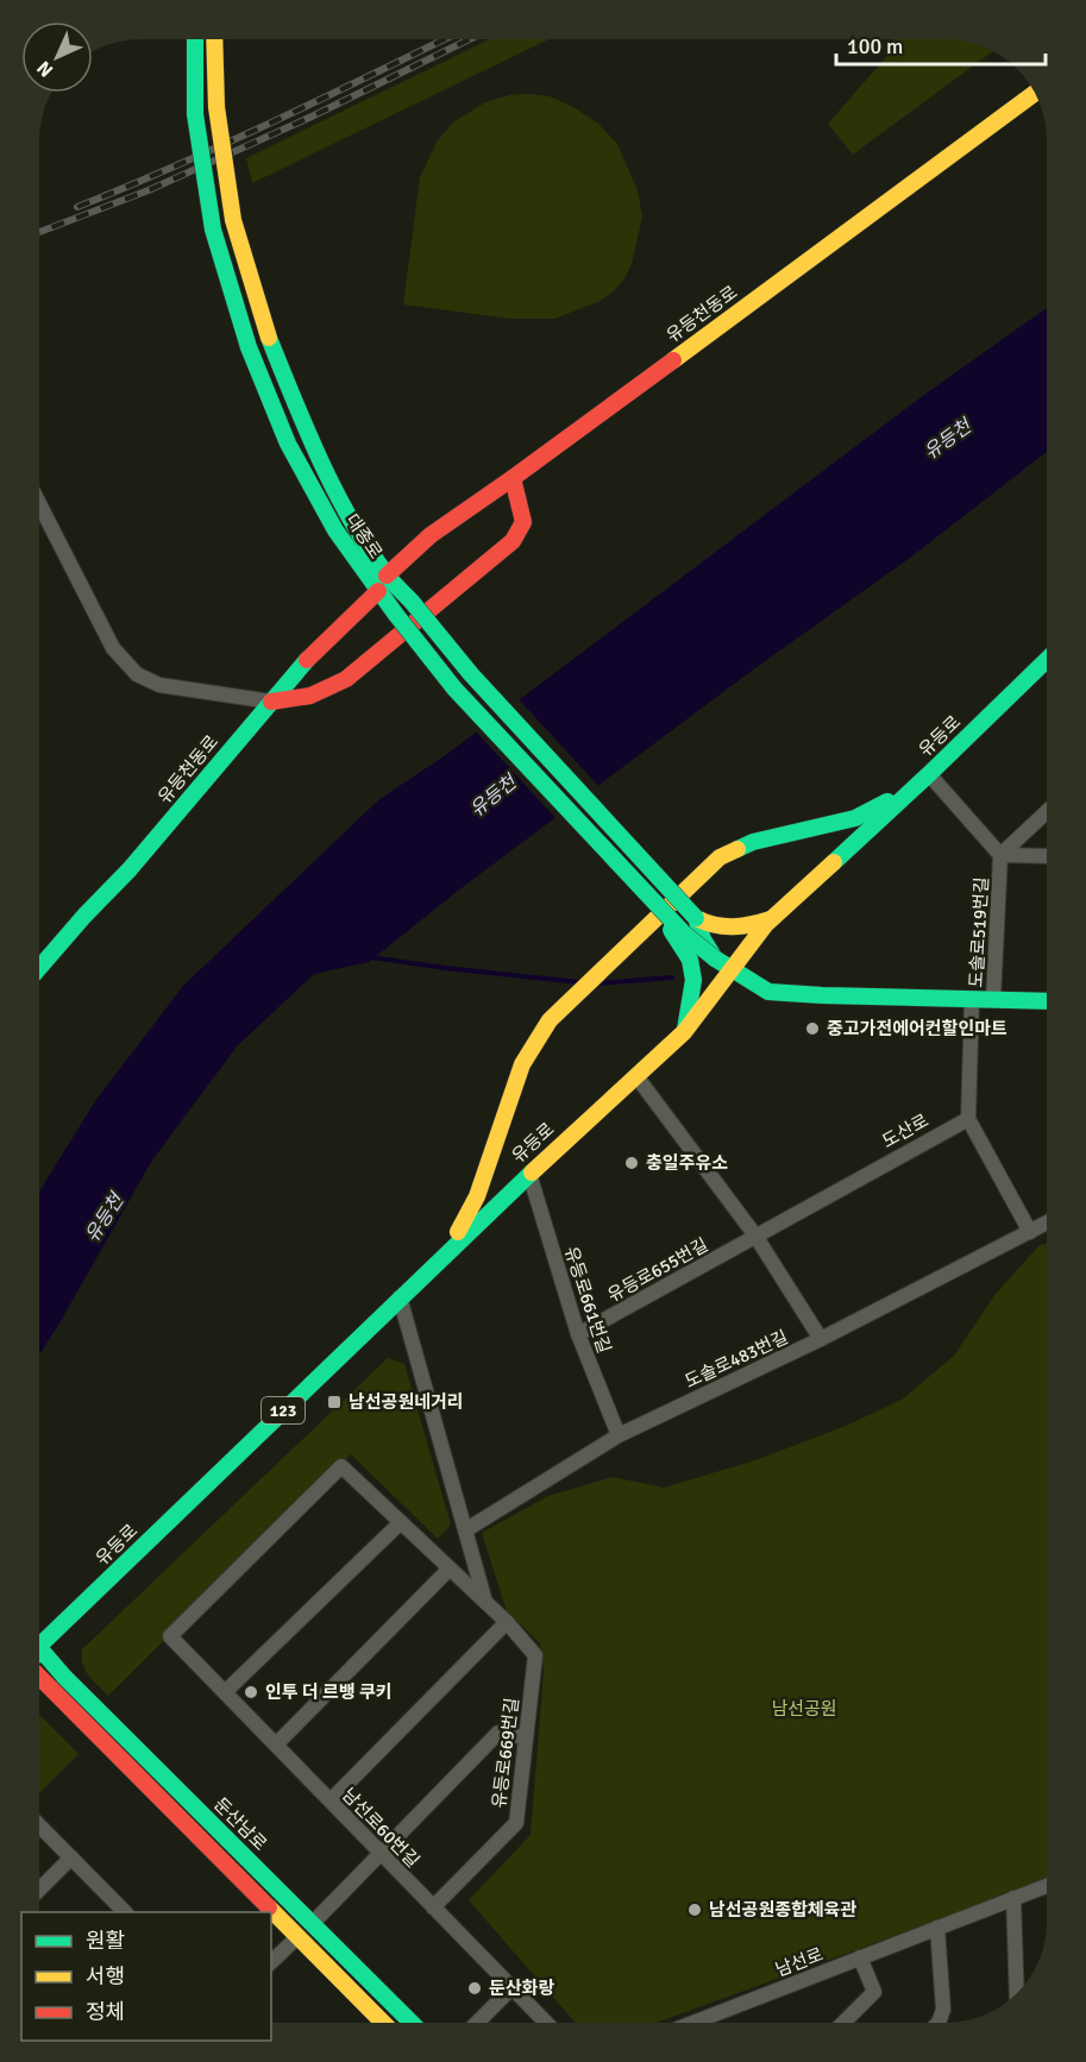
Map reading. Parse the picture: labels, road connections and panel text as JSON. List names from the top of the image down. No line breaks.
{"streets":{"main road":["유등천동로","대종로","유등로","123","둔산남로"],"street":["도솔로519번길","도산로","유등로655번길","유등로661번길","도솔로483번길","유등로669번길","남선로60번길","남선로"]},"crossings":[["유등천동로","대종로"],["대종로","유등로"],["유등로","유등로661번길"],["도산로","유등로655번길"],["유등로655번길","유등로661번길"],["유등로661번길","도솔로483번길"],["유등로669번길","남선로60번길"]],"water":["유등천"],"parks":["남선공원"],"places":{"other":["중고가전에어컨할인마트","충일주유소","인투 더 르뱅 쿠키","남선공원종합체육관","둔산화랑"],"transit":["남선공원네거리"]},"legend":["원활","서행","정체"],"scale_bar":"100 m","north":"bottom left"}
